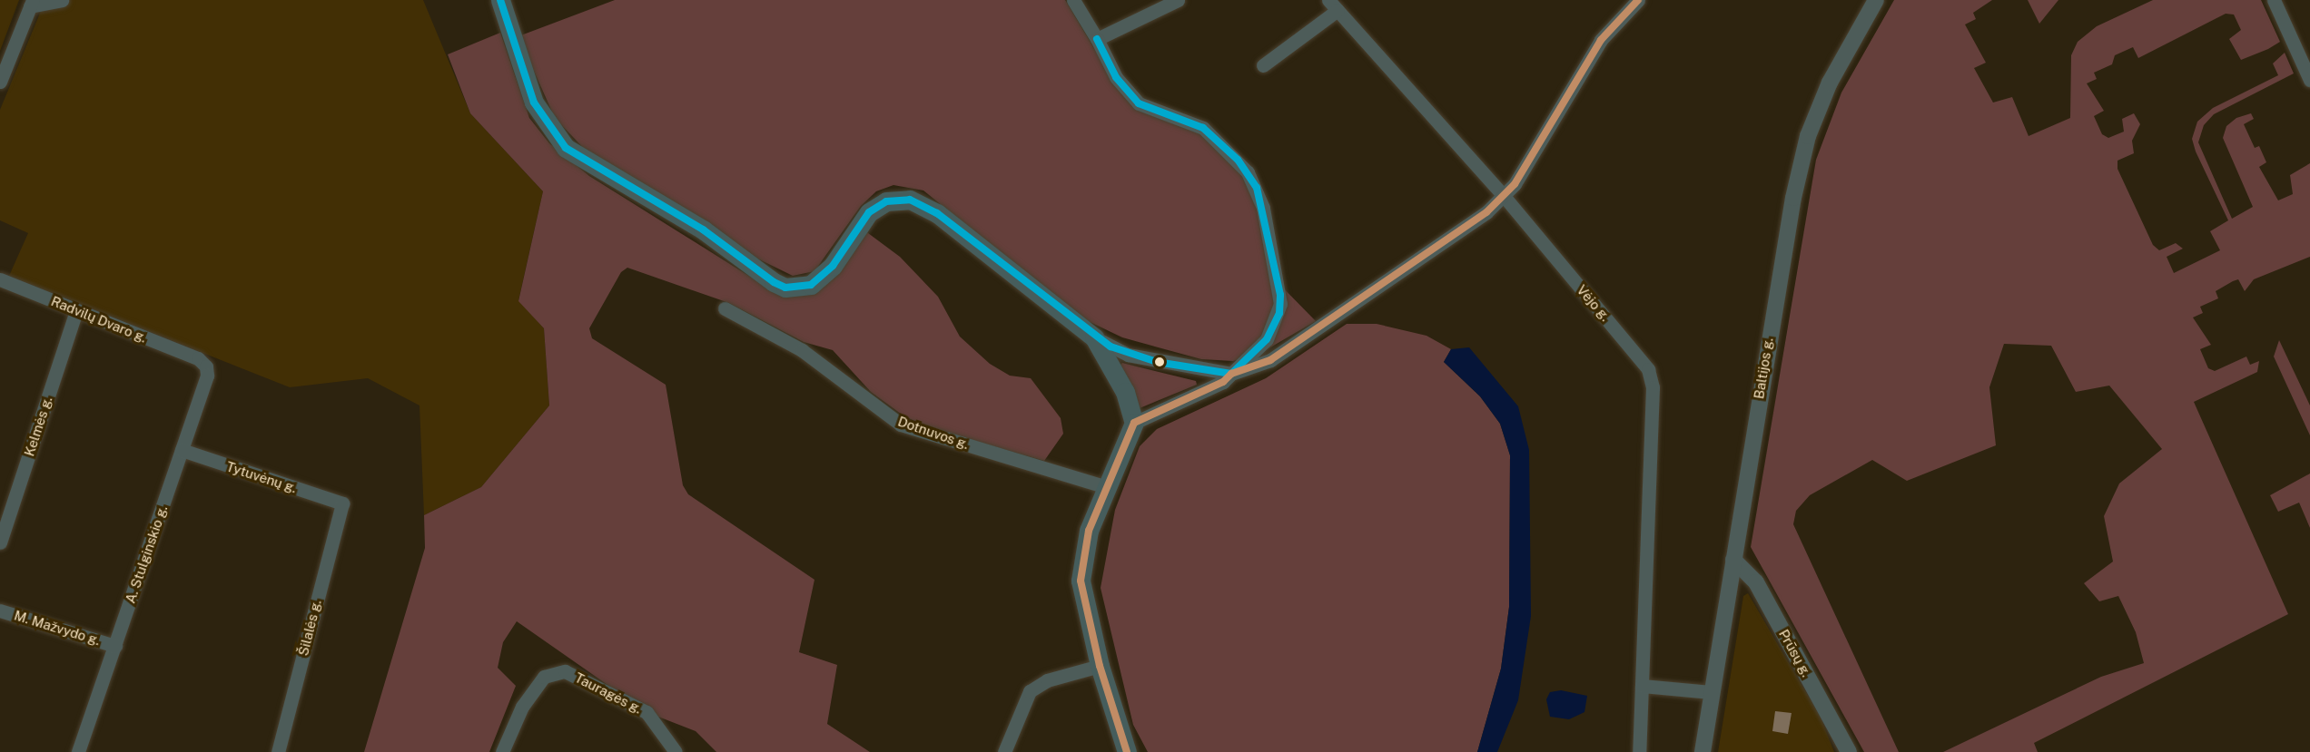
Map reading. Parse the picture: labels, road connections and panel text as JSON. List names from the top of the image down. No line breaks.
{"streets":{"street":["Vėjo g.","Radvilų Dvaro g.","Baltijos g.","Kelmės g.","Dotnuvos g.","Tytuvėnų g.","A. Stulginskio g.","M. Mažvydo g.","Šilalės g.","Prūsų g.","Tauragės g."]},"crossings":[["Radvilų Dvaro g.","Kelmės g."],["Radvilų Dvaro g.","A. Stulginskio g."],["Baltijos g.","Prūsų g."],["Tytuvėnų g.","A. Stulginskio g."],["Tytuvėnų g.","Šilalės g."],["A. Stulginskio g.","M. Mažvydo g."]]}
